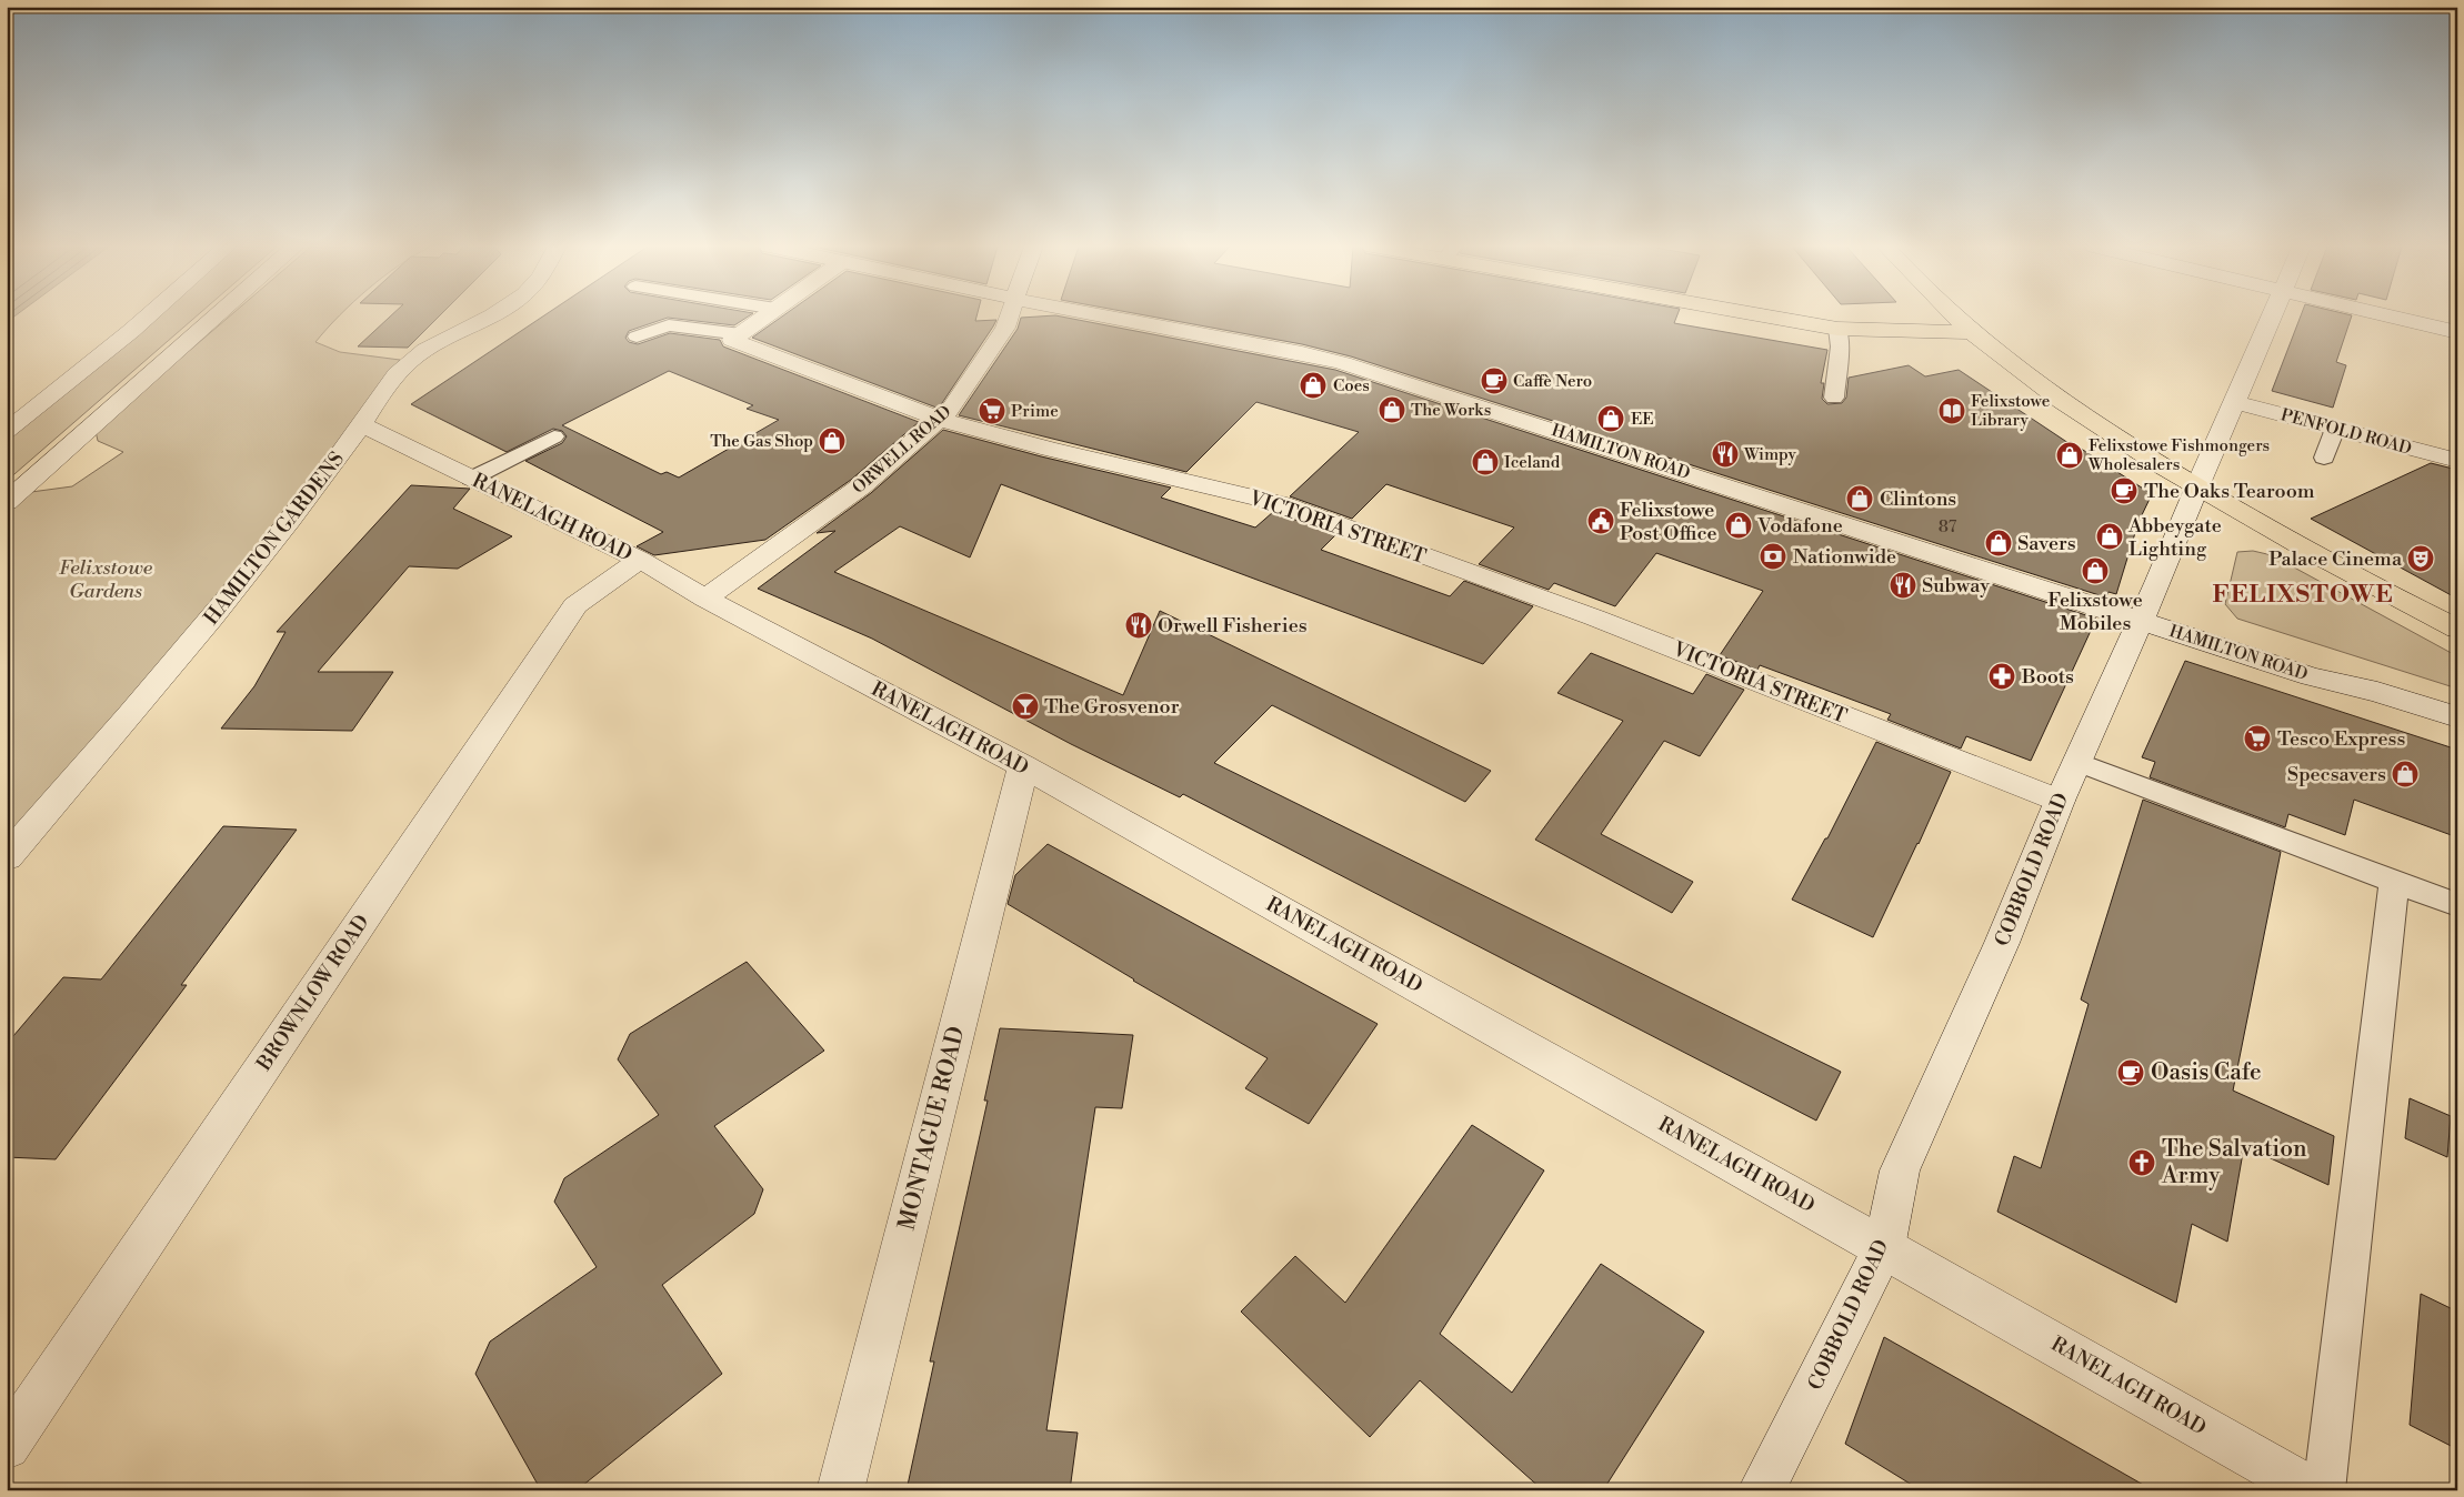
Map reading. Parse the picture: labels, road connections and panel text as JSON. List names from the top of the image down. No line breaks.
{"streets":{"street":["PENFOLD ROAD","ORWELL ROAD","HAMILTON ROAD","RANELAGH ROAD","VICTORIA STREET","HAMILTON GARDENS","COBBOLD ROAD","BROWNLOW ROAD","MONTAGUE ROAD"]},"crossings":[["PENFOLD ROAD","COBBOLD ROAD"],["ORWELL ROAD","RANELAGH ROAD"],["ORWELL ROAD","VICTORIA STREET"],["HAMILTON ROAD","COBBOLD ROAD"],["RANELAGH ROAD","HAMILTON GARDENS"],["RANELAGH ROAD","COBBOLD ROAD"],["RANELAGH ROAD","BROWNLOW ROAD"],["RANELAGH ROAD","MONTAGUE ROAD"],["VICTORIA STREET","COBBOLD ROAD"]],"districts":["FELIXSTOWE"],"parks":["Felixstowe Gardens"],"places":{"cafe":["Caffè Nero","The Oaks Tearoom","Oasis Cafe"],"shop":["Coes","The Works","EE","The Gas Shop","Felixstowe Fishmongers Wholesalers","Iceland","Clintons","Vodafone","Abbeygate Lighting","Savers","Felixstowe Mobiles","Specsavers"],"supermarket":["Prime","Tesco Express"],"library":["Felixstowe Library"],"restaurant":["Wimpy","Subway","Orwell Fisheries"],"public building":["Felixstowe Post Office"],"bank":["Nationwide"],"theatre":["Palace Cinema"],"pharmacy":["Boots"],"bar":["The Grosvenor"],"church":["The Salvation Army"]},"house_numbers":["87"]}
